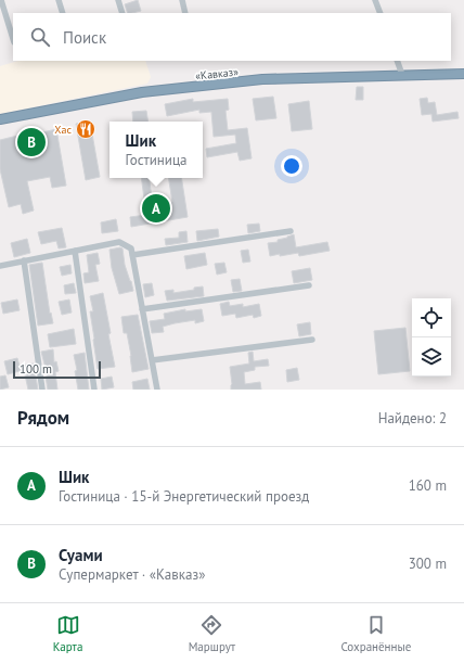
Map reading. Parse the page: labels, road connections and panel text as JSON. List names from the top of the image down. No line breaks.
{"streets":{"highway":["«Кавказ»"]},"places":{"restaurant":["Хас"]},"scale_bar":"100 m","page":{"search":"Поиск","popup":["Шик","Гостиница"],"pins":["B","A"],"scale":"100 m","heading":["Рядом","Найдено: 2"],"list":[{"mark":"A","name":"Шик","note":"Гостиница · 15-й Энергетический проезд","value":"160 m"},{"mark":"B","name":"Суами","note":"Супермаркет · «Кавказ»","value":"300 m"}],"nav":["Карта","Маршрут","Сохранённые"]}}
